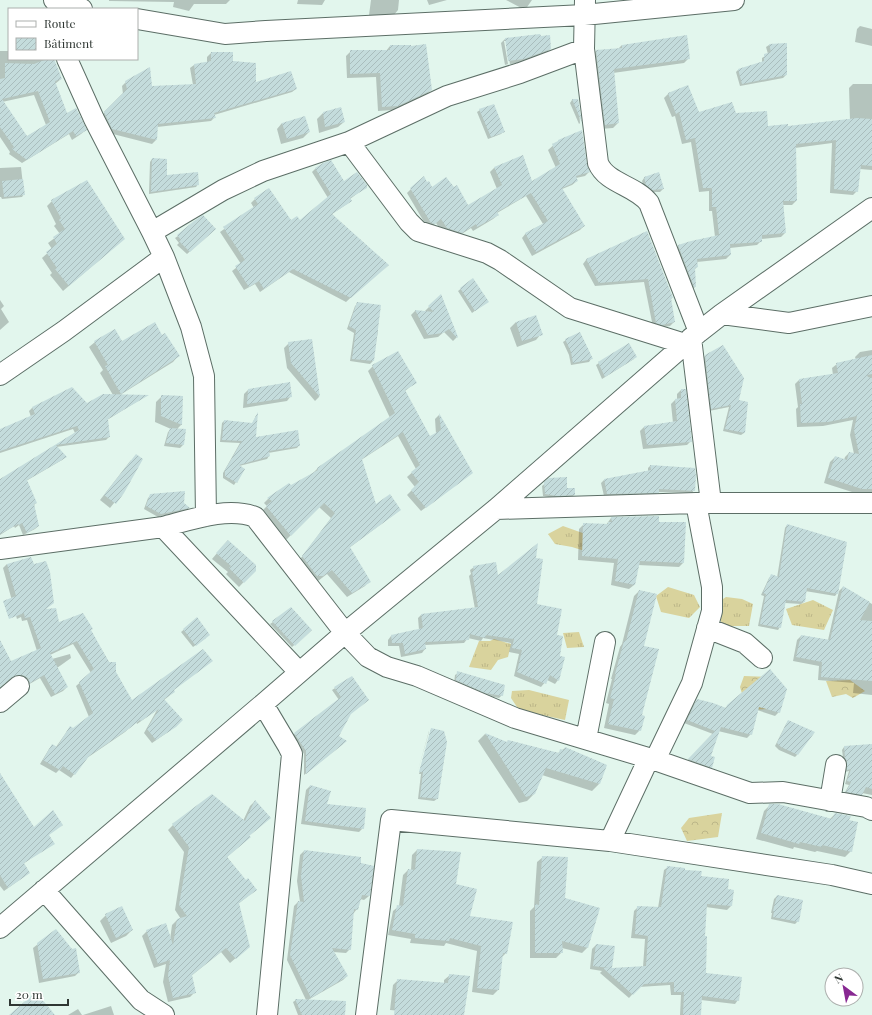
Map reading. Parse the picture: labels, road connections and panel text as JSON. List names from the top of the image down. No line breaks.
{"legend":["Route","Bâtiment"],"scale_bar":"20 m","north":"top left"}
